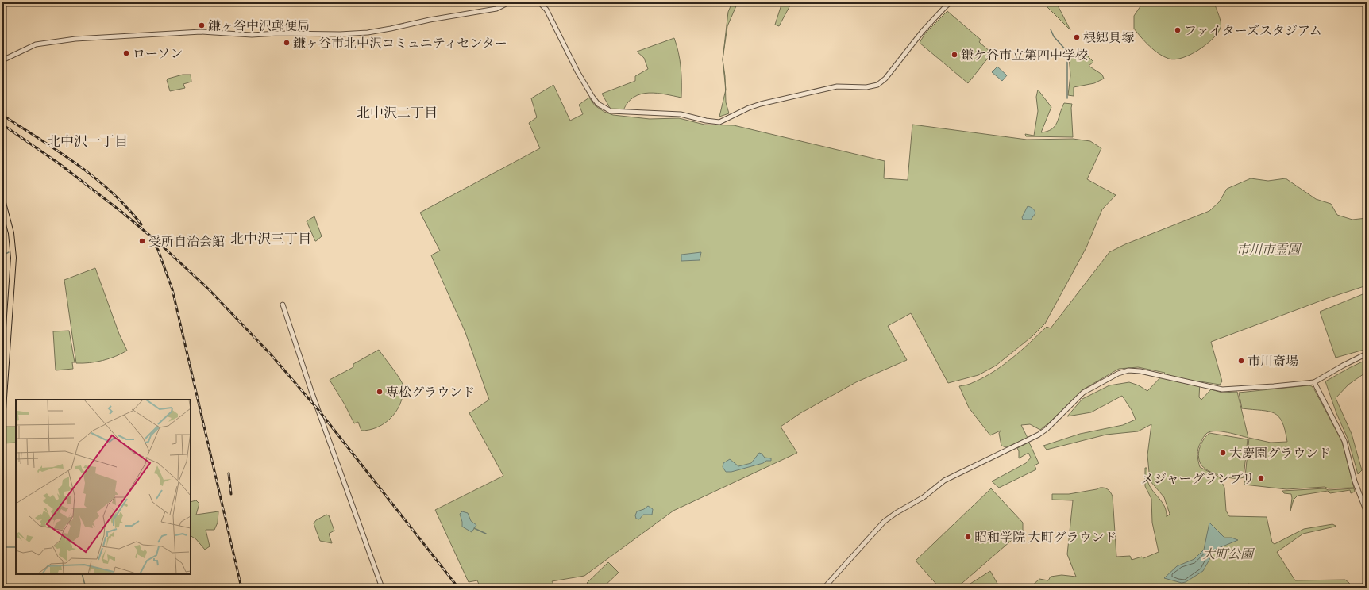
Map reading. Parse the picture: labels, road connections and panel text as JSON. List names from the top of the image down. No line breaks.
{"districts":["北中沢二丁目","北中沢一丁目","北中沢三丁目"],"parks":["市川市霊園","大町公園"],"places":["鎌ヶ谷中沢郵便局","ファイターズスタジアム","根郷貝塚","鎌ヶ谷市北中沢コミュニティセンター","ローソン","鎌ケ谷市立第四中学校","受所自治会館","市川斎場","専松グラウンド","大慶園グラウンド","メジャーグランプリ","昭和学院 大町グラウンド"]}
